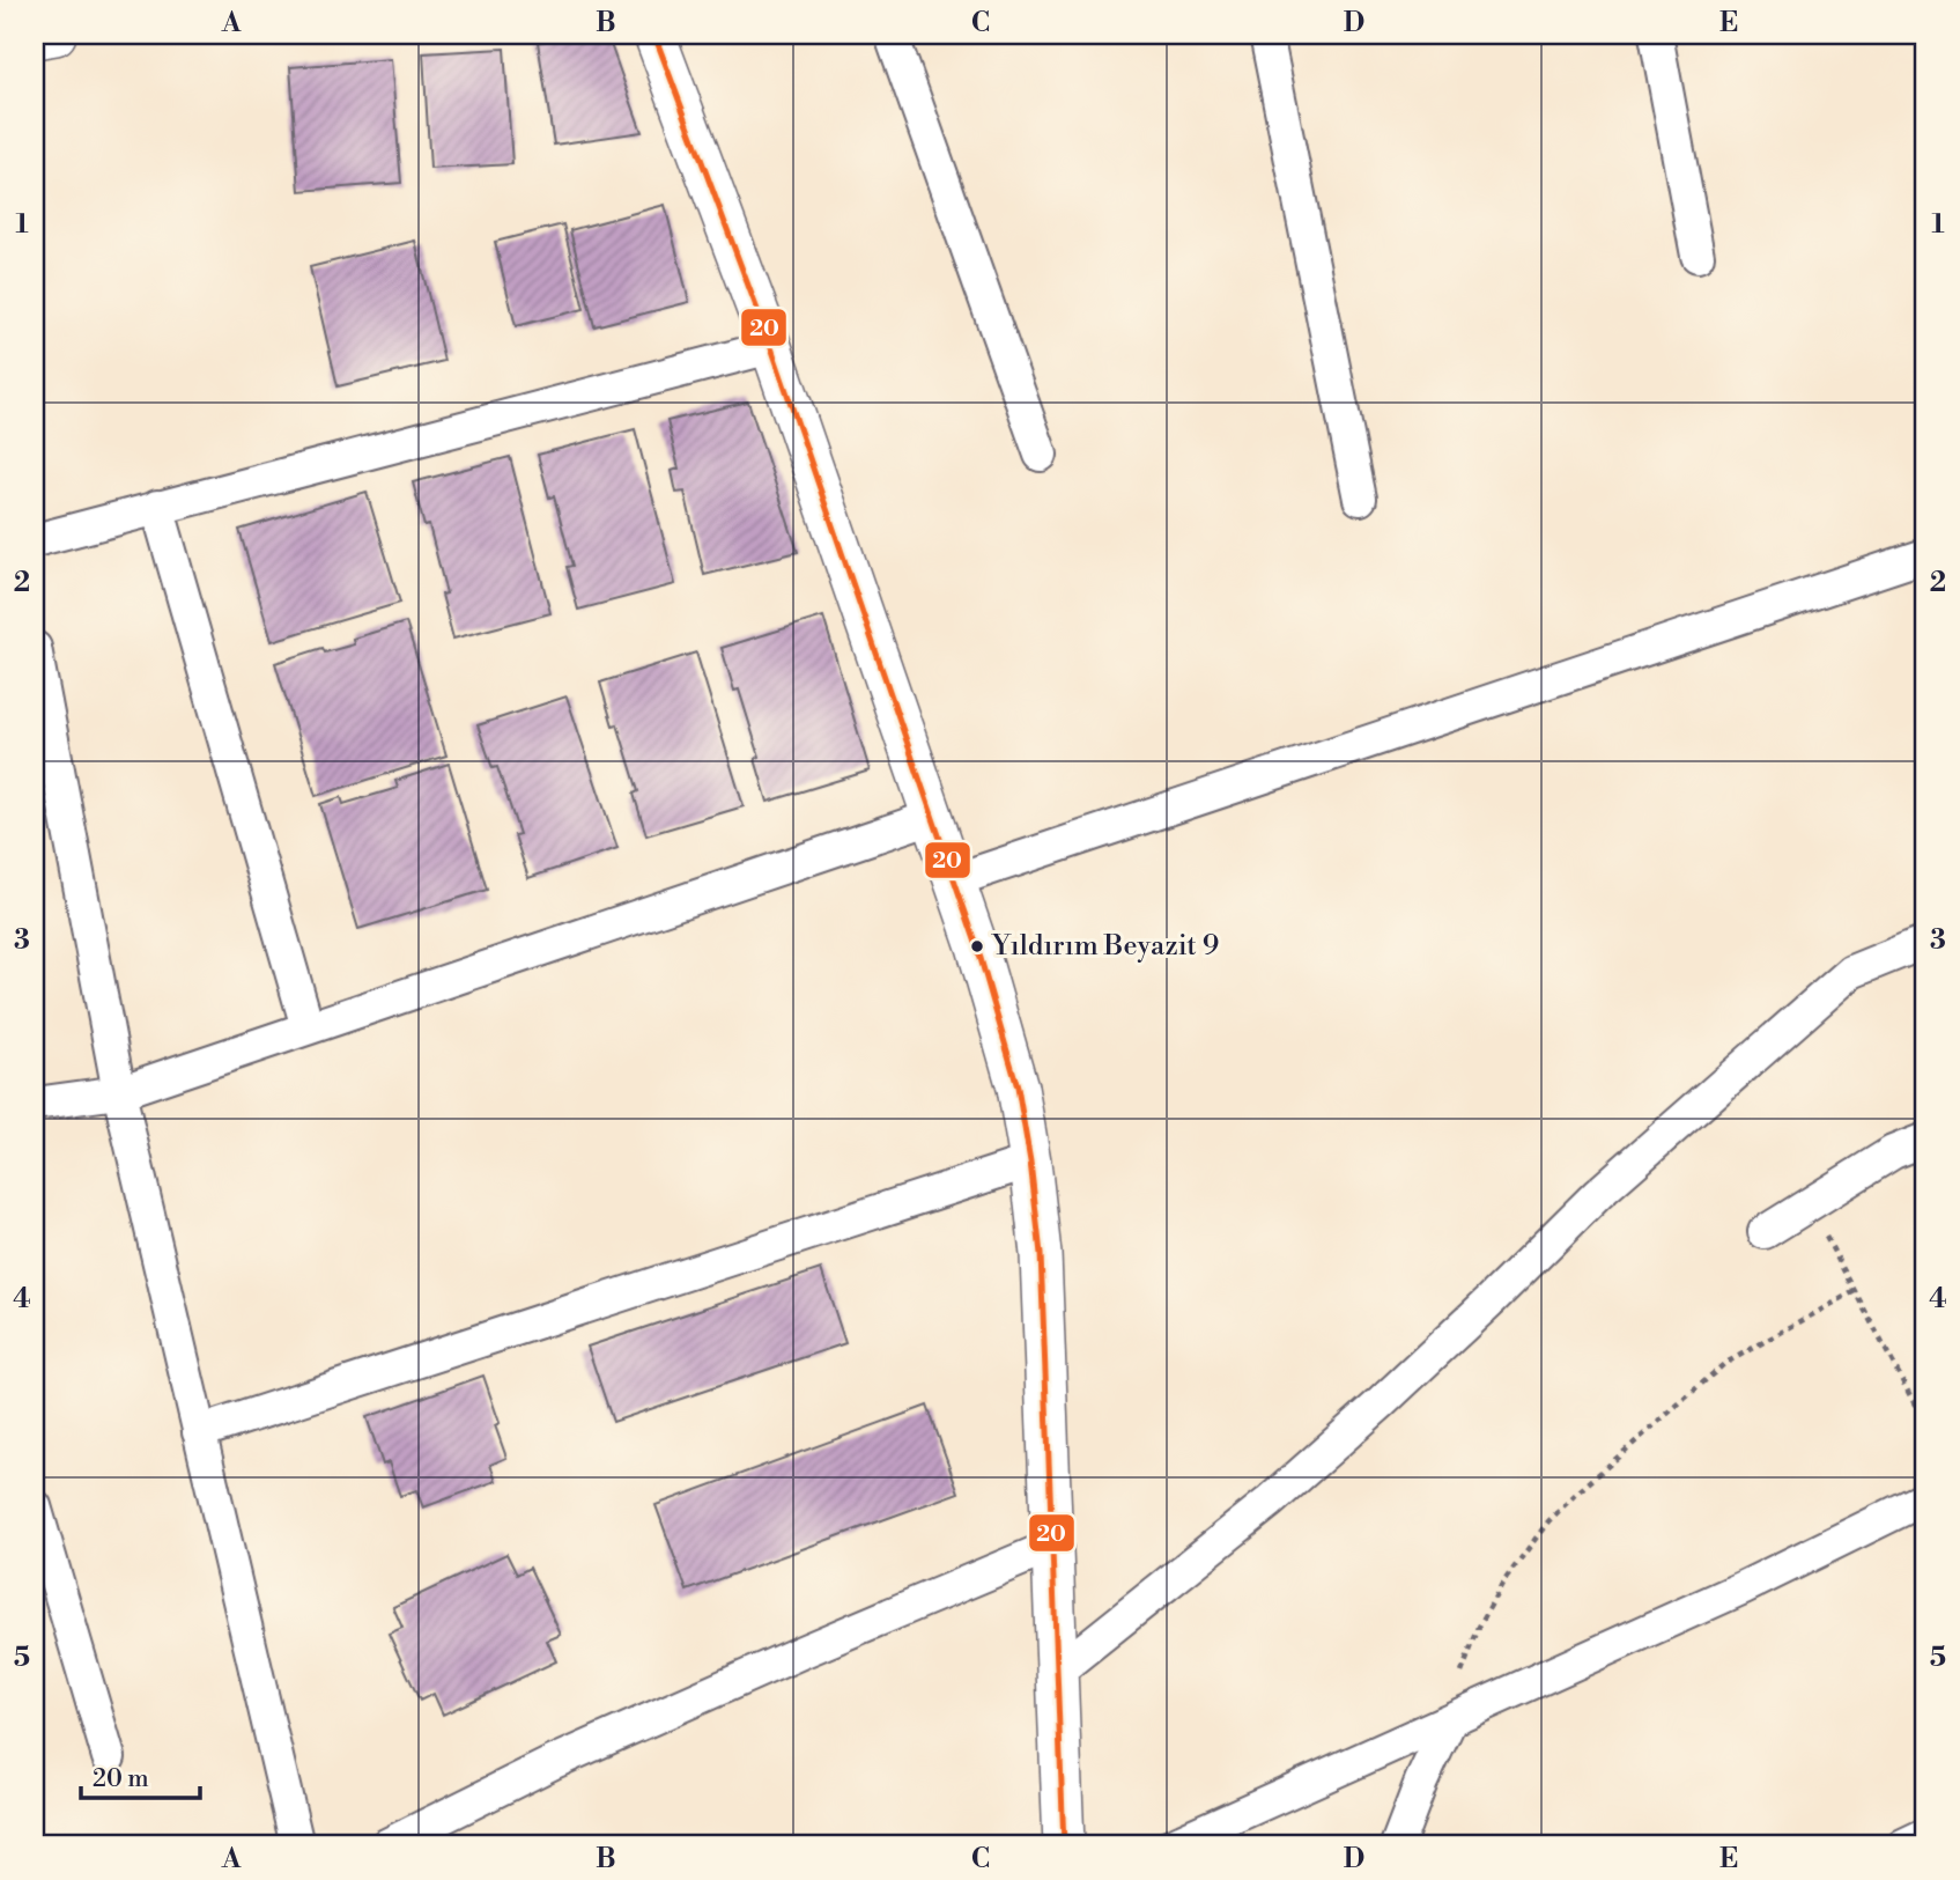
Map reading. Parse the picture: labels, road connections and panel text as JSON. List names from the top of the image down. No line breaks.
{"places":["Yıldırım Beyazit 9"],"lines":["transit line 20"],"scale_bar":"20 m","grid":{"columns":["A","B","C","D","E"],"rows":["1","2","3","4","5"]}}
